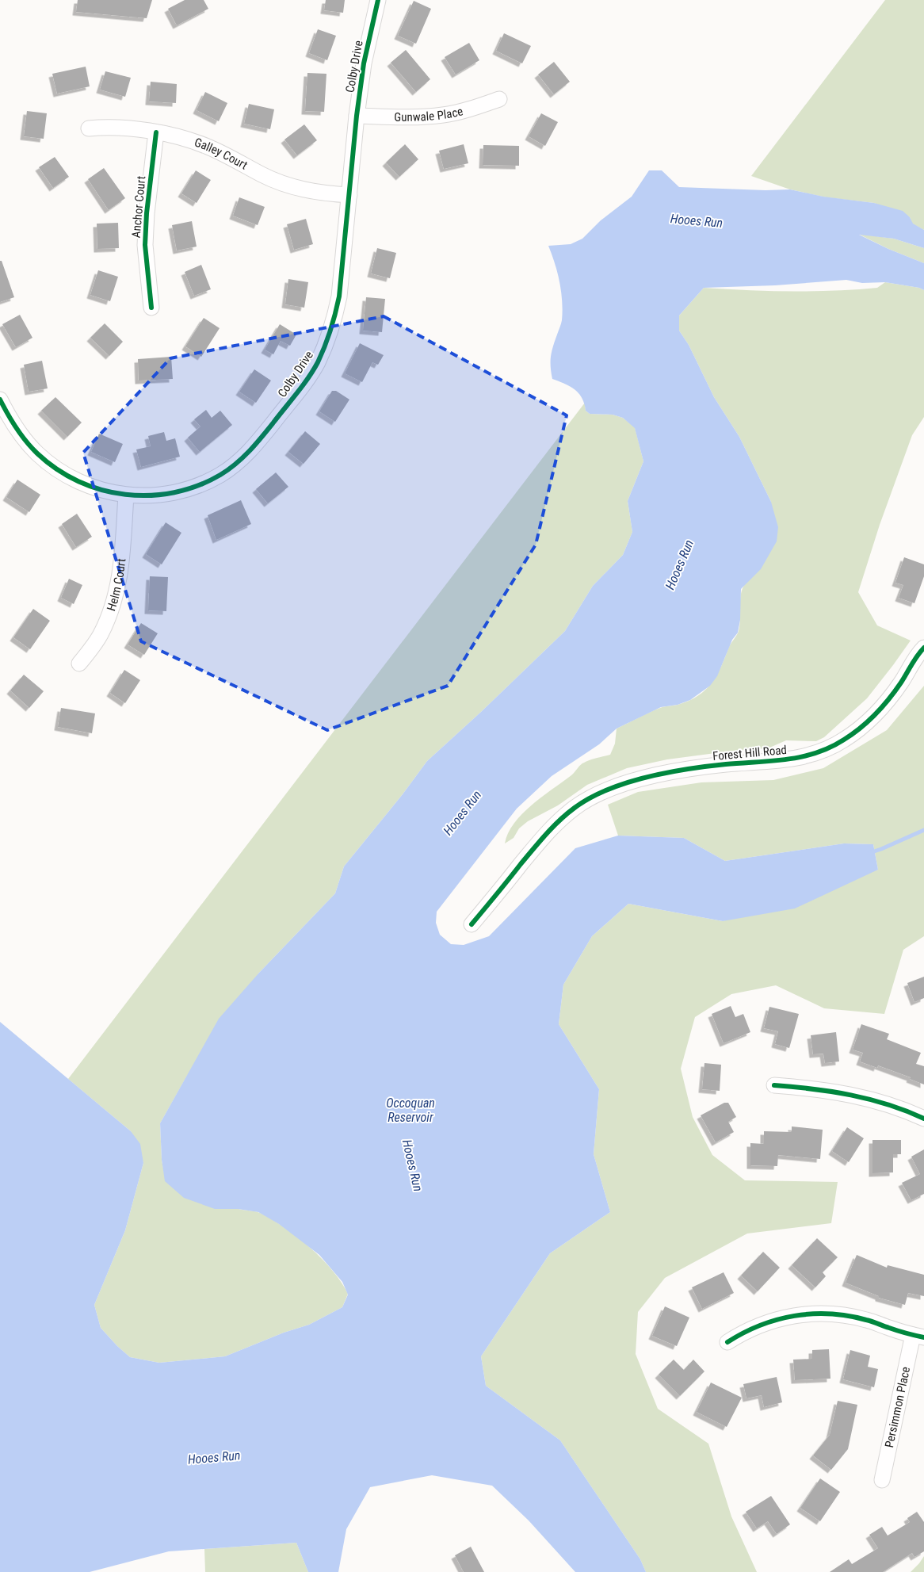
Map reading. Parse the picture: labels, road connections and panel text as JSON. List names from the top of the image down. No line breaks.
{"streets":{"street":["Colby Drive","Gunwale Place","Galley Court","Anchor Court","Helm Court","Forest Hill Road","Persimmon Place"]},"crossings":[["Colby Drive","Gunwale Place"],["Colby Drive","Galley Court"],["Colby Drive","Helm Court"],["Galley Court","Anchor Court"]],"water":["Hooes Run","Occoquan Reservoir"]}
